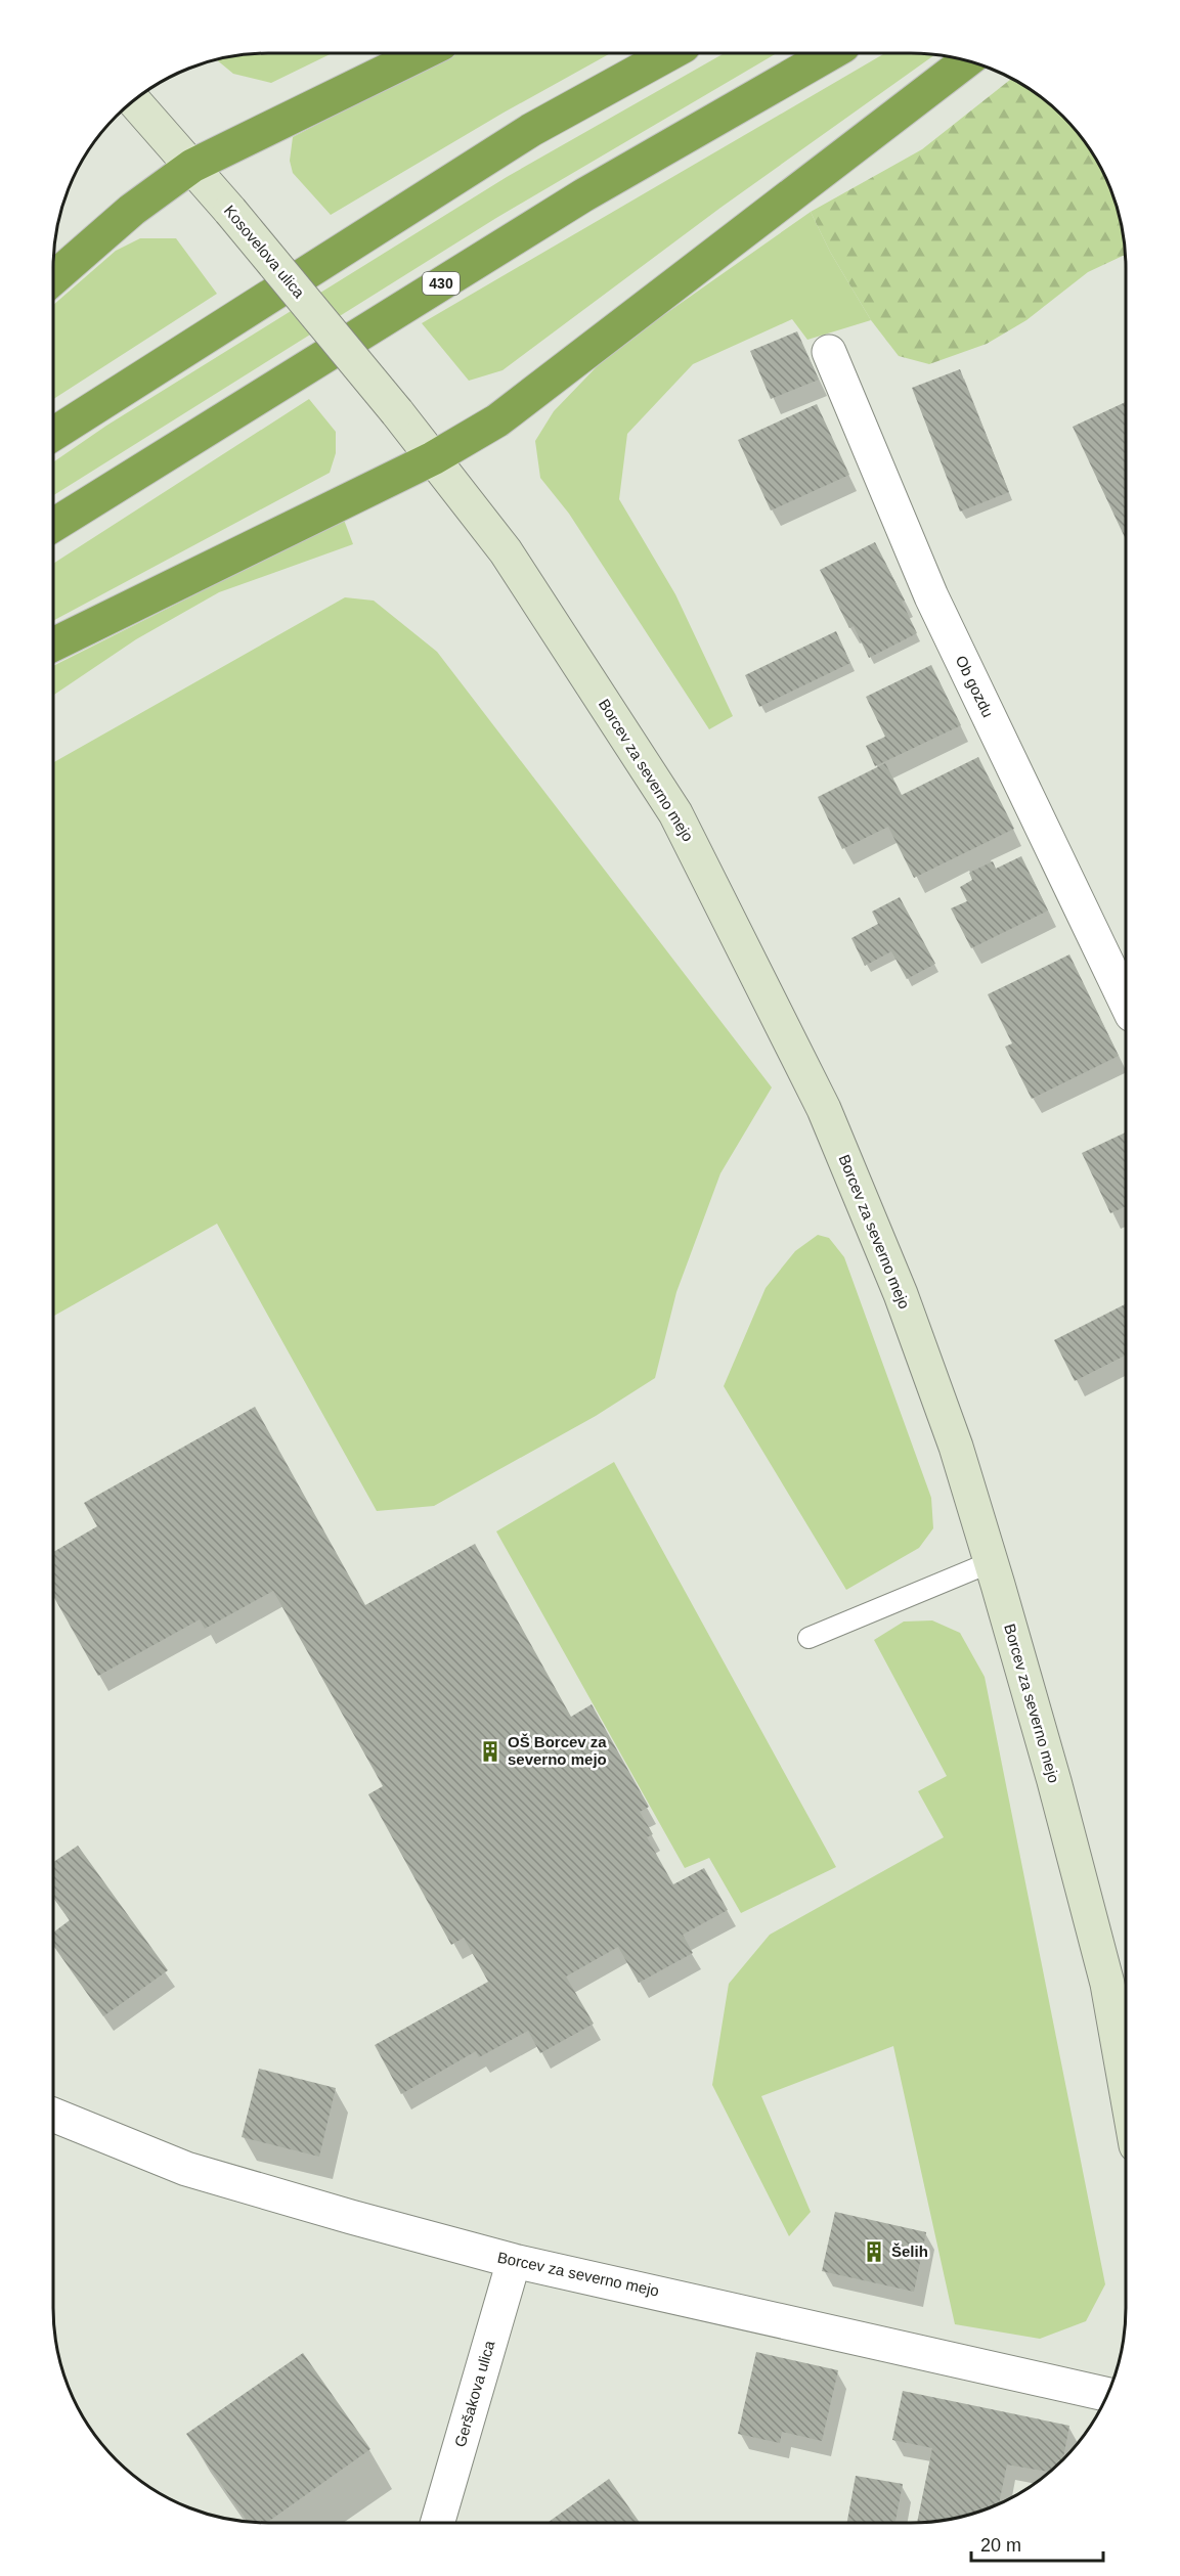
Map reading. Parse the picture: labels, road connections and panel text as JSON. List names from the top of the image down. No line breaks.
{"streets":{"highway":["430"],"street":["Kosovelova ulica","Ob gozdu","Borcev za severno mejo","Geršakova ulica"]},"crossings":[["Kosovelova ulica","Borcev za severno mejo"],["Borcev za severno mejo","Geršakova ulica"]],"places":{"building":["OŠ Borcev za severno mejo","Šelih"]},"scale_bar":"20 m"}
